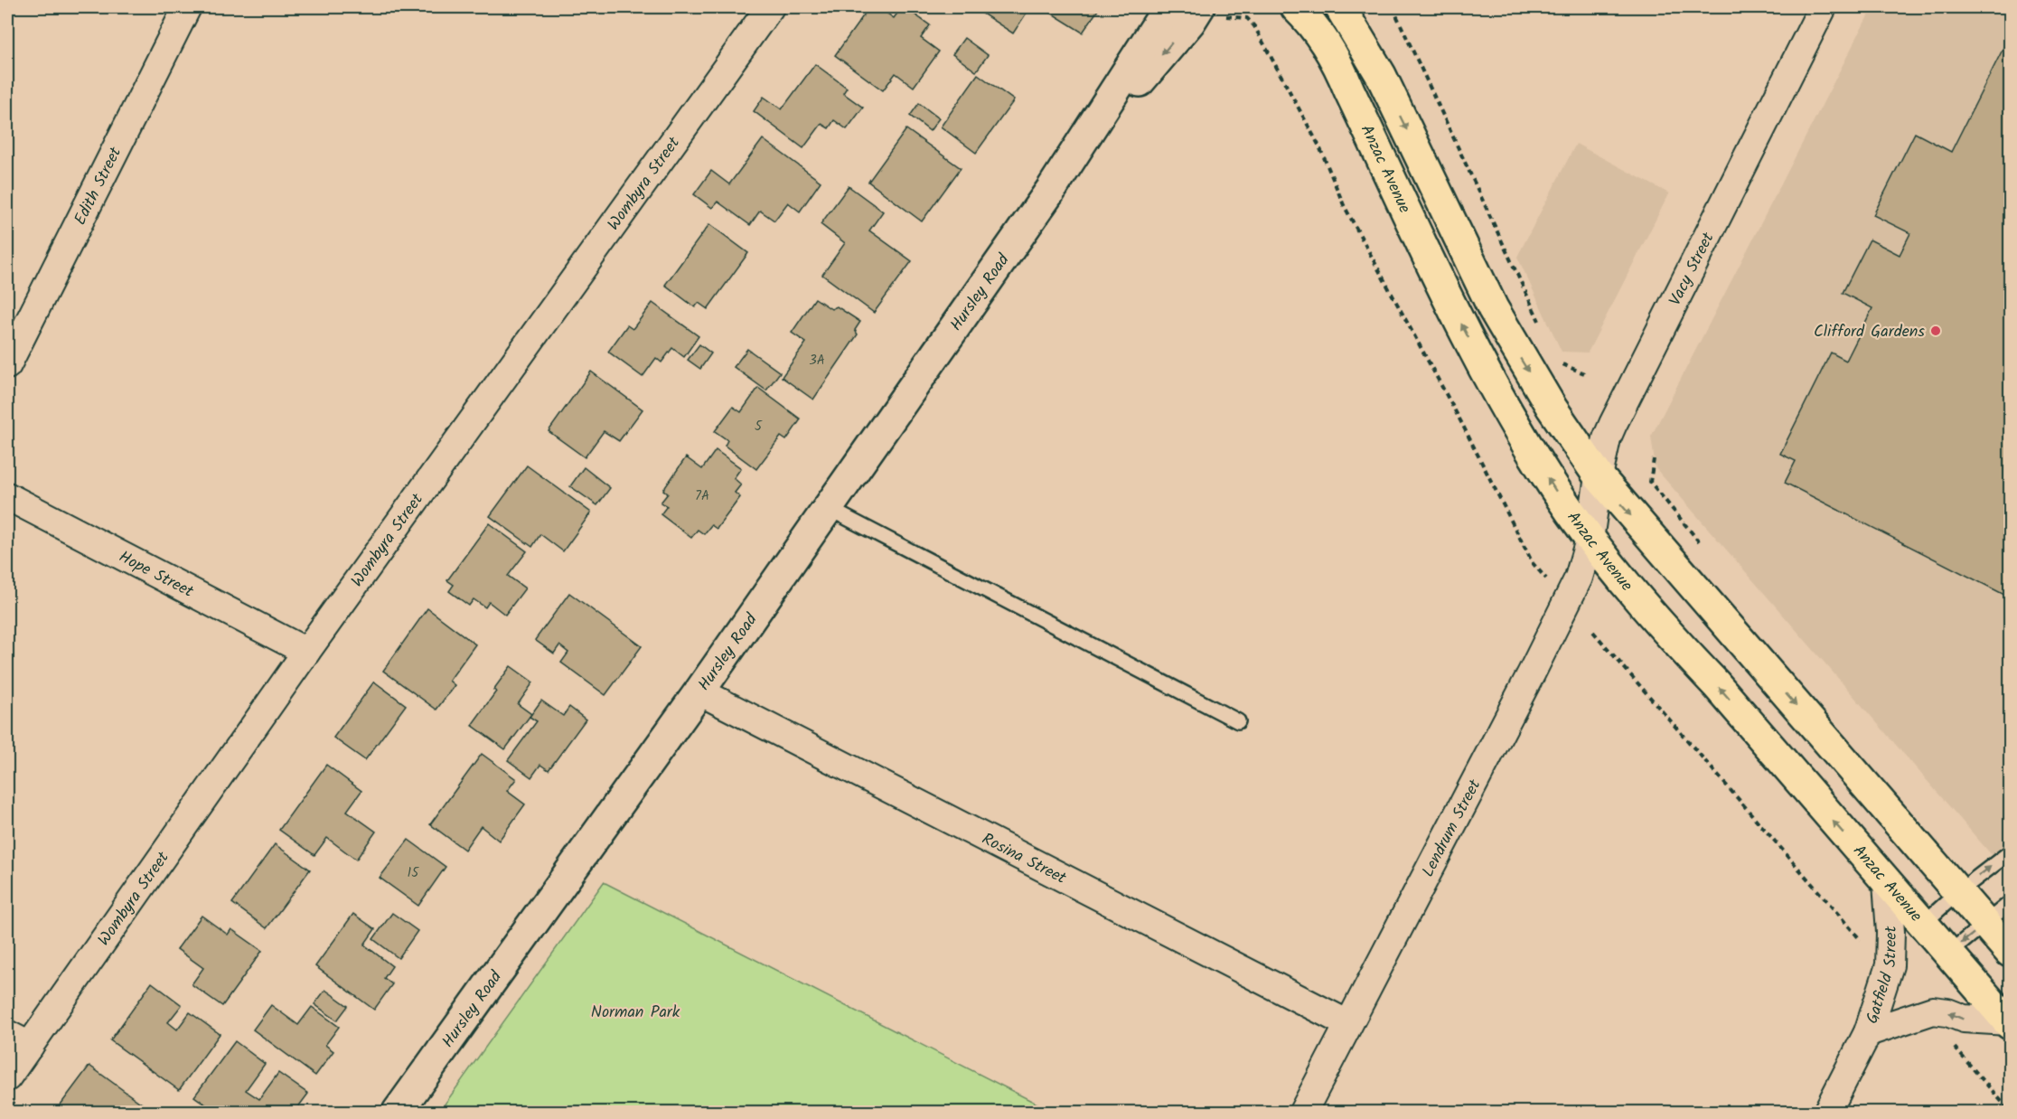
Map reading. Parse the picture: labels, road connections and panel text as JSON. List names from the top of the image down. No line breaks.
{"streets":{"main road":["Anzac Avenue"],"street":["Wombyra Street","Edith Street","Vacy Street","Hursley Road","Hope Street","Lendrum Street","Rosina Street","Gatfield Street"]},"crossings":[["Anzac Avenue","Vacy Street"],["Anzac Avenue","Lendrum Street"],["Anzac Avenue","Gatfield Street"],["Wombyra Street","Hope Street"],["Vacy Street","Lendrum Street"],["Hursley Road","Rosina Street"],["Lendrum Street","Rosina Street"]],"one_way":["Gatfield Street"],"parks":["Norman Park"],"places":["Clifford Gardens"],"house_numbers":["3A","5","7A","15"]}
